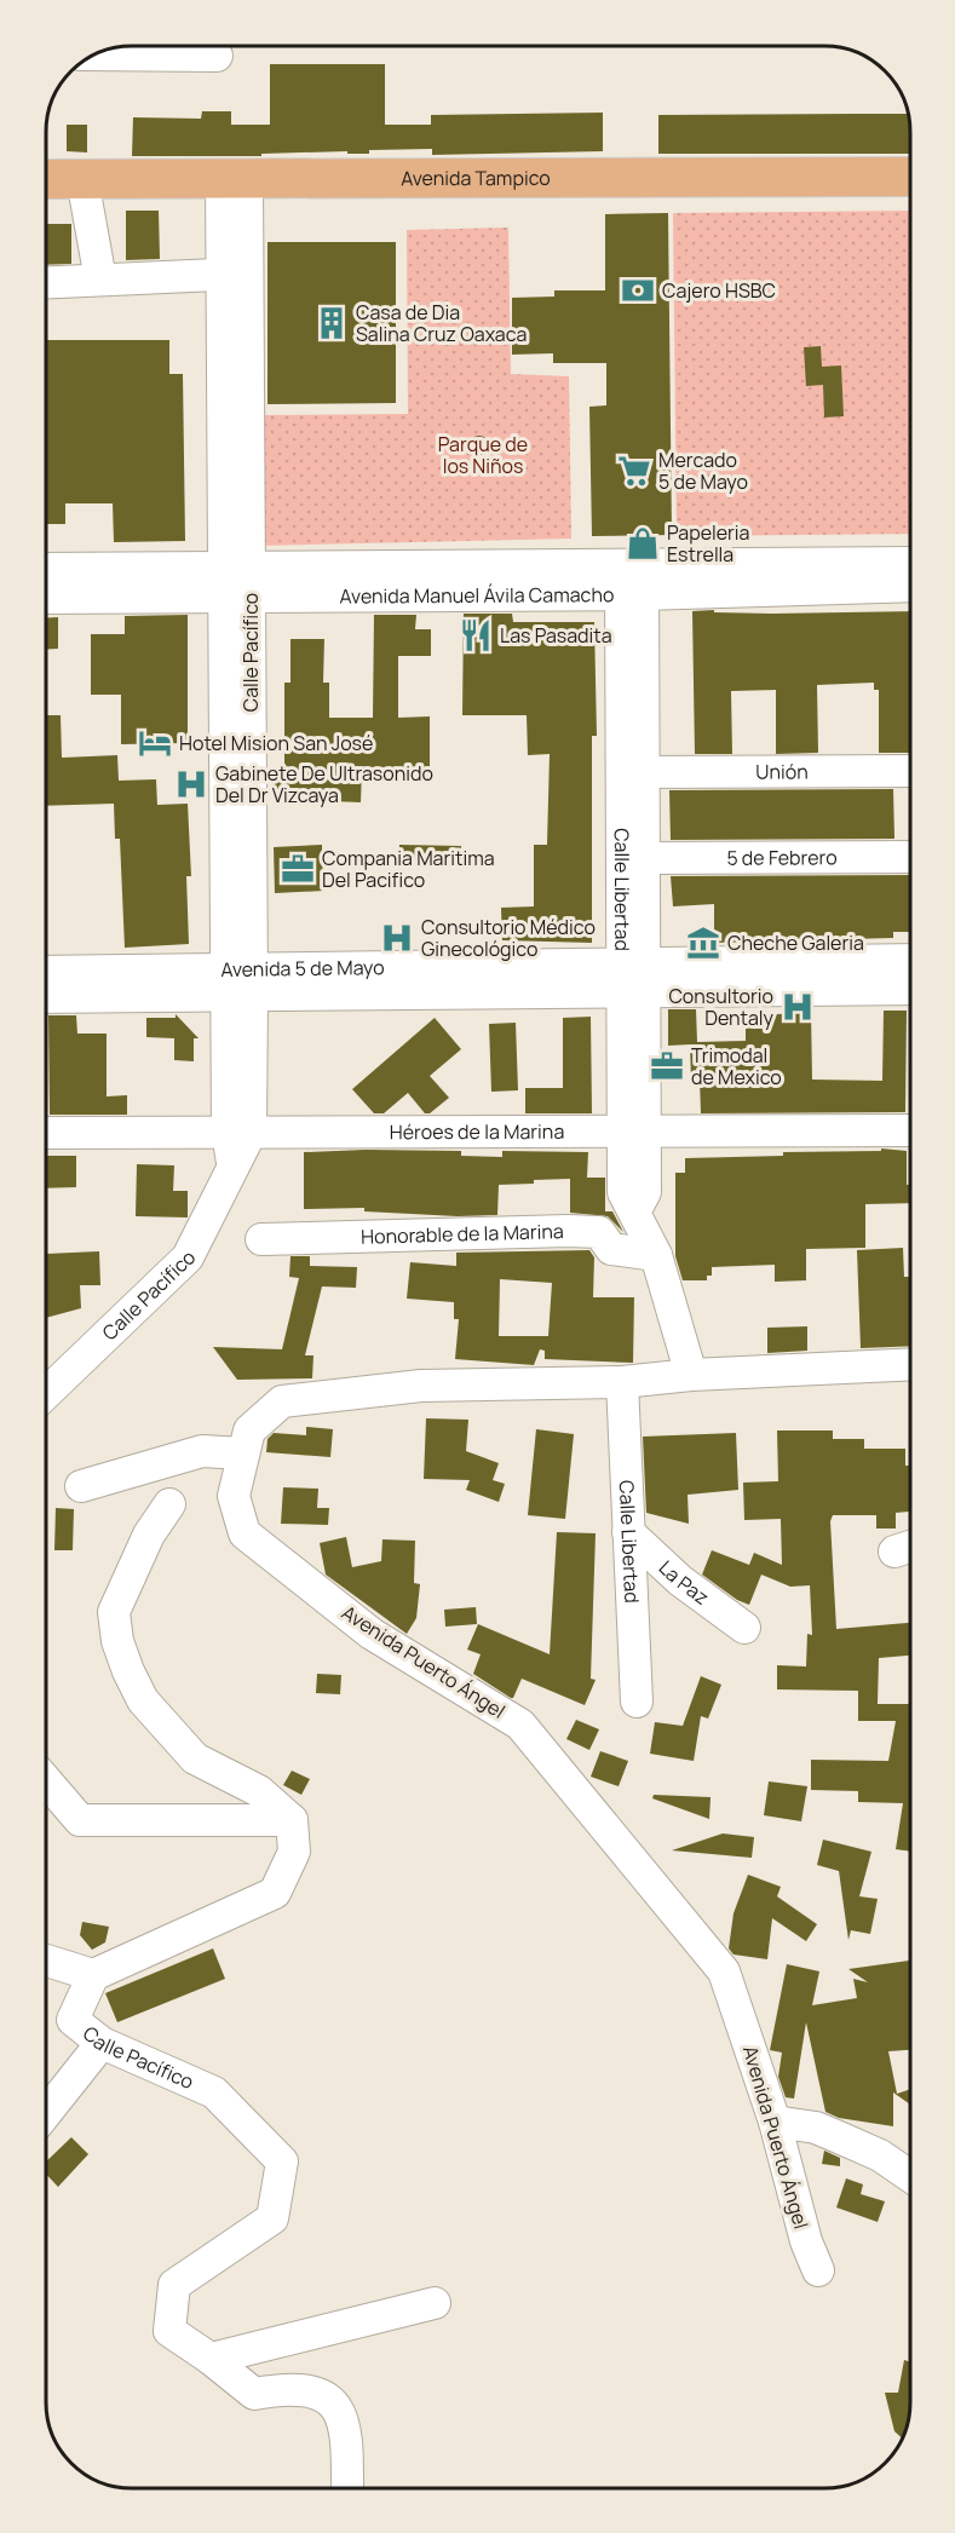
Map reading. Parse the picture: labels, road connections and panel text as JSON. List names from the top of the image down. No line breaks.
{"streets":{"main road":["Avenida Tampico"],"street":["Avenida Manuel Ávila Camacho","Calle Pacífico","Unión","5 de Febrero","Calle Libertad","Avenida 5 de Mayo","Héroes de la Marina","Honorable de la Marina","La Paz","Avenida Puerto Ángel"]},"crossings":[["Avenida Tampico","Calle Pacífico"],["Avenida Manuel Ávila Camacho","Calle Pacífico"],["Avenida Manuel Ávila Camacho","Calle Libertad"],["Calle Pacífico","Avenida 5 de Mayo"],["Calle Pacífico","Héroes de la Marina"],["Unión","Calle Libertad"],["5 de Febrero","Calle Libertad"],["Calle Libertad","Avenida 5 de Mayo"],["Calle Libertad","Héroes de la Marina"],["Calle Libertad","Honorable de la Marina"],["Calle Libertad","La Paz"],["Calle Libertad","Avenida Puerto Ángel"]],"parks":["Parque de los Niños"],"places":{"bank":["Cajero HSBC"],"building":["Casa de Dia Salina Cruz Oaxaca"],"supermarket":["Mercado 5 de Mayo"],"shop":["Papeleria Estrella"],"restaurant":["Las Pasadita"],"hotel":["Hotel Mision San José"],"hospital":["Gabinete De Ultrasonido Del Dr Vizcaya","Consultorio Médico Ginecológico","Consultorio Dentaly"],"office":["Compania Maritima Del Pacifico","Trimodal de Mexico"],"museum":["Cheche Galeria"]}}
